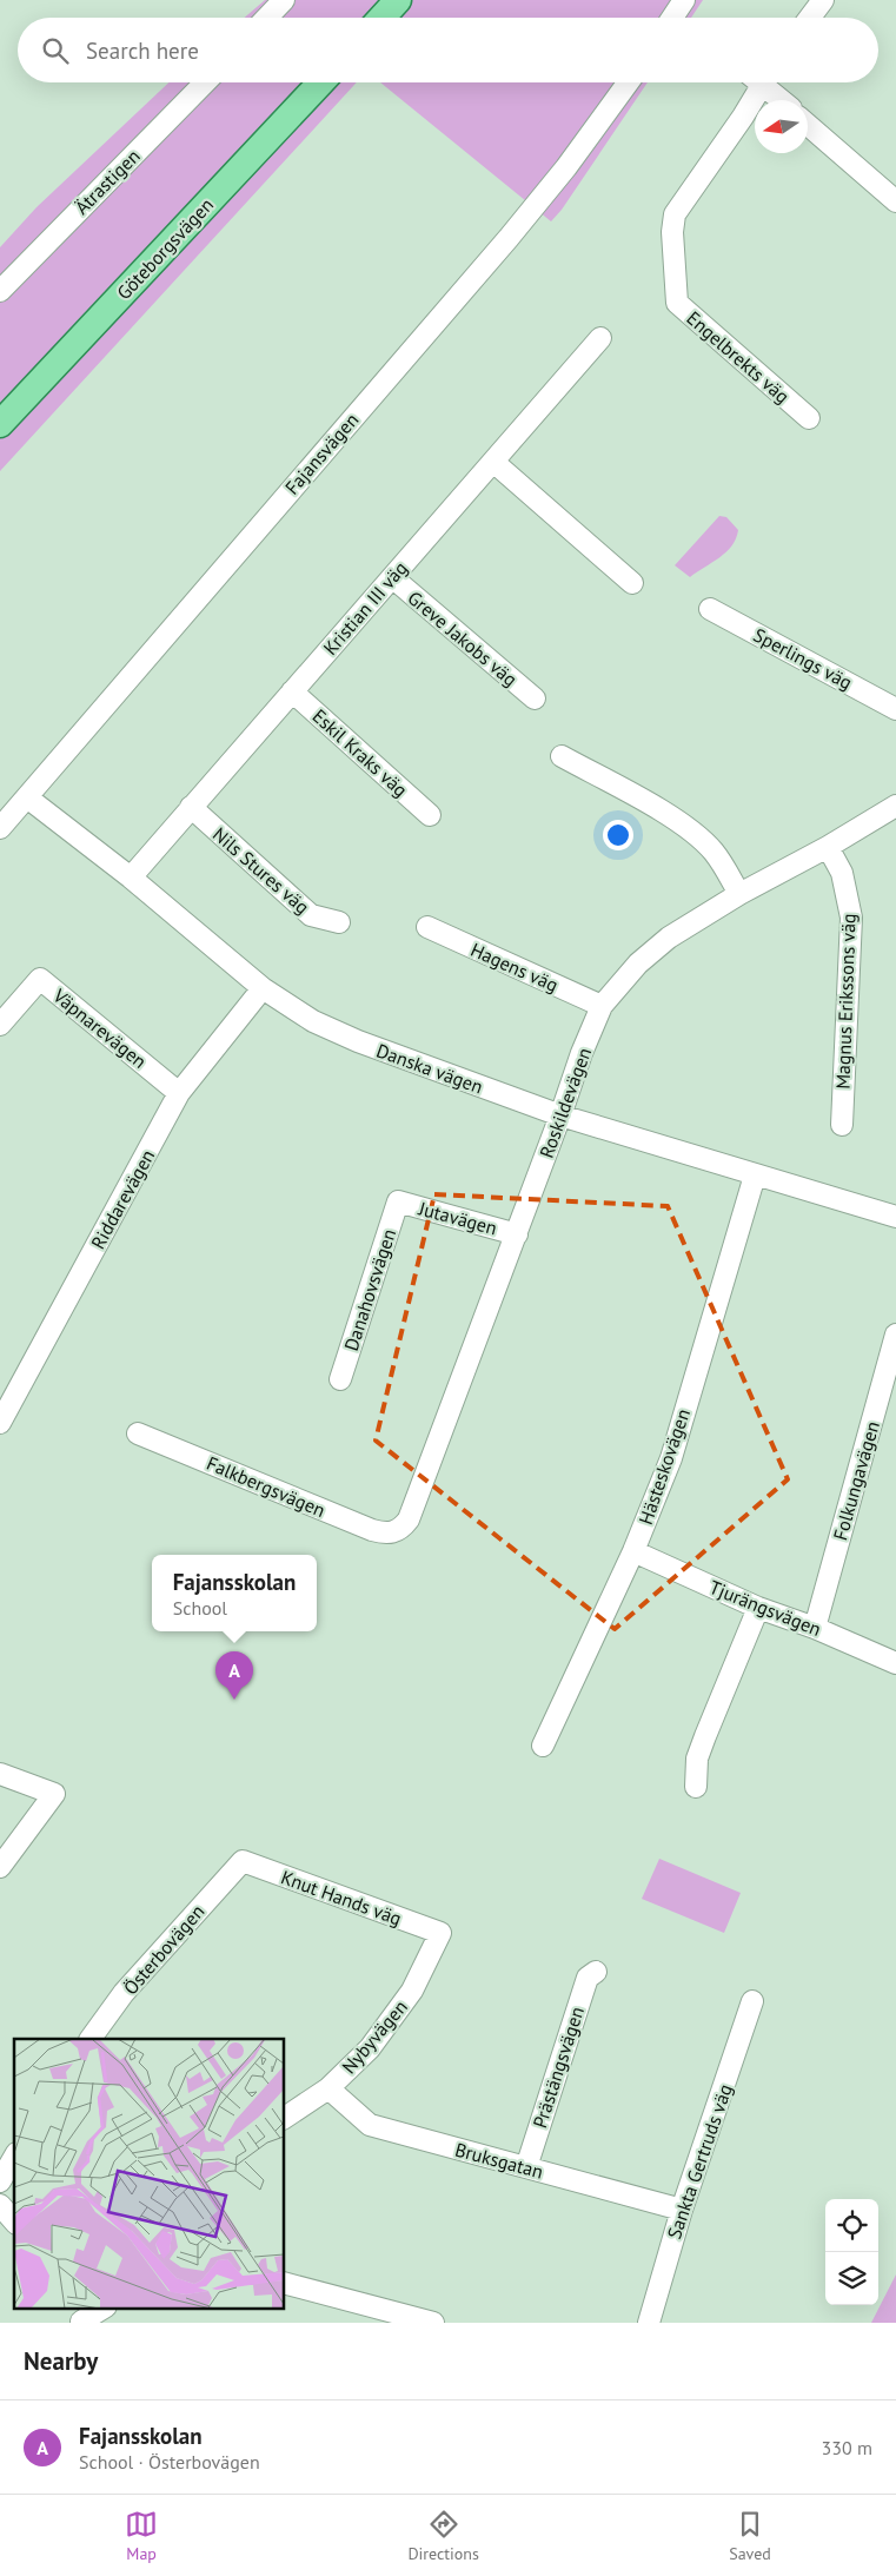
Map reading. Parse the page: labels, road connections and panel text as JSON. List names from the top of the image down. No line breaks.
{"streets":{"main road":["Göteborgsvägen"],"street":["Ätrastigen","Engelbrekts väg","Fajansvägen","Kristian III väg","Greve Jakobs väg","Sperlings väg","Eskil Kraks väg","Nils Stures väg","Hagens väg","Magnus Erikssons väg","Väpnarevägen","Danska vägen","Roskildevägen","Riddarevägen","Jutavägen","Danahovsvägen","Hästeskovägen","Folkungavägen","Falkbergsvägen","Tjurängsvägen","Knut Hands väg","Österbovägen","Nybyvägen","Prästängsvägen","Bruksgatan","Sankta Gertruds väg"]},"crossings":[["Fajansvägen","Danska vägen"],["Kristian III väg","Greve Jakobs väg"],["Kristian III väg","Eskil Kraks väg"],["Kristian III väg","Nils Stures väg"],["Kristian III väg","Danska vägen"],["Hagens väg","Roskildevägen"],["Magnus Erikssons väg","Roskildevägen"],["Väpnarevägen","Riddarevägen"],["Danska vägen","Roskildevägen"],["Danska vägen","Riddarevägen"],["Danska vägen","Hästeskovägen"],["Roskildevägen","Jutavägen"],["Roskildevägen","Falkbergsvägen"],["Jutavägen","Danahovsvägen"],["Hästeskovägen","Tjurängsvägen"],["Folkungavägen","Tjurängsvägen"],["Knut Hands väg","Österbovägen"],["Knut Hands väg","Nybyvägen"],["Nybyvägen","Bruksgatan"],["Prästängsvägen","Bruksgatan"],["Bruksgatan","Sankta Gertruds väg"]],"north":"left","page":{"search":"Search here","popup":["Fajansskolan","School"],"pins":"A","heading":"Nearby","list":[{"mark":"A","name":"Fajansskolan","note":"School · Österbovägen","value":"330 m"}],"nav":["Map","Directions","Saved"]}}
